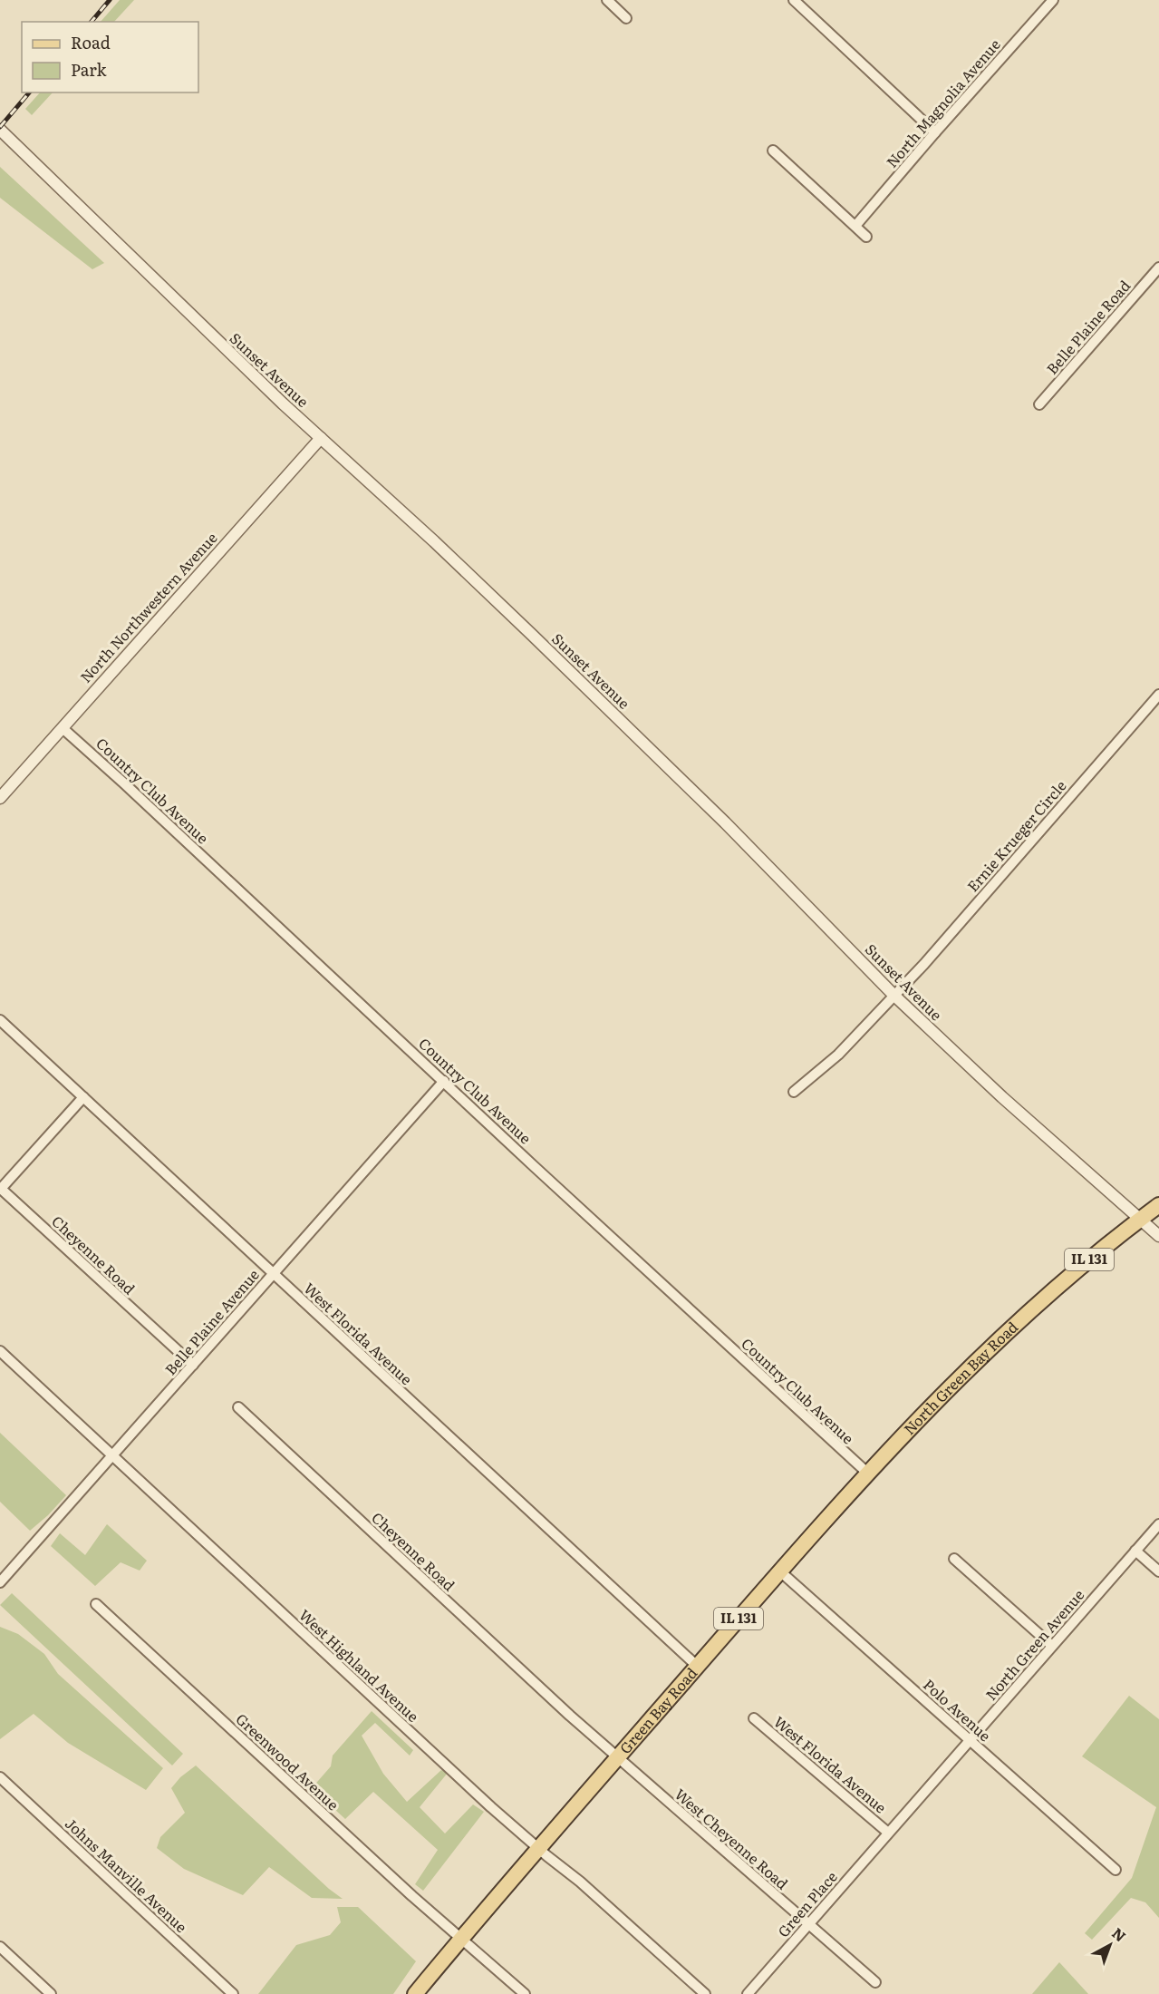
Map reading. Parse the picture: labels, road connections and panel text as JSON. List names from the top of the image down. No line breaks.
{"streets":{"main road":["IL 131","North Green Bay Road","Green Bay Road"],"street":["North Magnolia Avenue","Belle Plaine Road","Sunset Avenue","North Northwestern Avenue","Country Club Avenue","Ernie Krueger Circle","Cheyenne Road","Belle Plaine Avenue","West Florida Avenue","North Green Avenue","West Highland Avenue","Polo Avenue","Greenwood Avenue","West Cheyenne Road","Johns Manville Avenue","Green Place"]},"crossings":[["Sunset Avenue","North Northwestern Avenue"],["Sunset Avenue","Ernie Krueger Circle"],["Sunset Avenue","North Green Bay Road"],["North Northwestern Avenue","Country Club Avenue"],["Country Club Avenue","Belle Plaine Avenue"],["Country Club Avenue","North Green Bay Road"],["Cheyenne Road","Belle Plaine Avenue"],["Cheyenne Road","West Cheyenne Road"],["IL 131","West Highland Avenue"],["IL 131","Green Bay Road"],["IL 131","Greenwood Avenue"],["Belle Plaine Avenue","West Florida Avenue"],["Belle Plaine Avenue","West Highland Avenue"],["West Florida Avenue","North Green Avenue"],["West Florida Avenue","Green Bay Road"],["West Florida Avenue","Green Place"],["North Green Bay Road","Green Bay Road"],["North Green Bay Road","Polo Avenue"],["North Green Avenue","Polo Avenue"],["North Green Avenue","Green Place"],["West Highland Avenue","Green Bay Road"],["Green Bay Road","Polo Avenue"],["Green Bay Road","West Cheyenne Road"],["West Cheyenne Road","Green Place"]],"legend":["Road","Park"],"north":"top right"}
